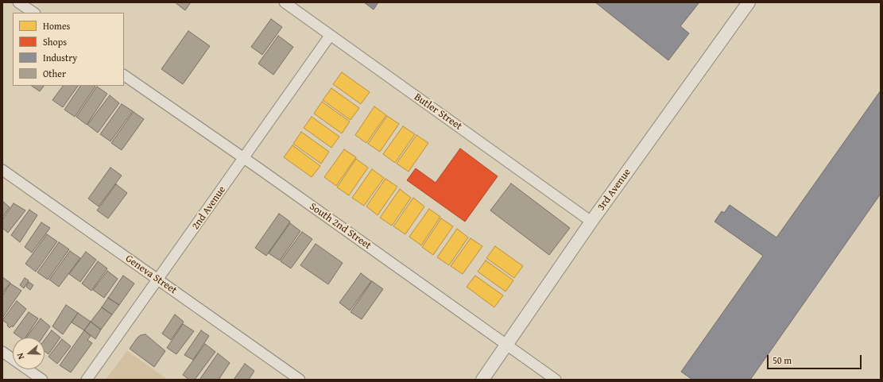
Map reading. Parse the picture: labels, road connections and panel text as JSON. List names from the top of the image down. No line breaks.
{"streets":{"street":["Butler Street","3rd Avenue","2nd Avenue","South 2nd Street","Geneva Street"]},"crossings":[["Butler Street","3rd Avenue"],["Butler Street","2nd Avenue"],["3rd Avenue","South 2nd Street"],["2nd Avenue","South 2nd Street"],["2nd Avenue","Geneva Street"]],"legend":["Homes","Shops","Industry","Other"],"scale_bar":"50 m","north":"left"}
